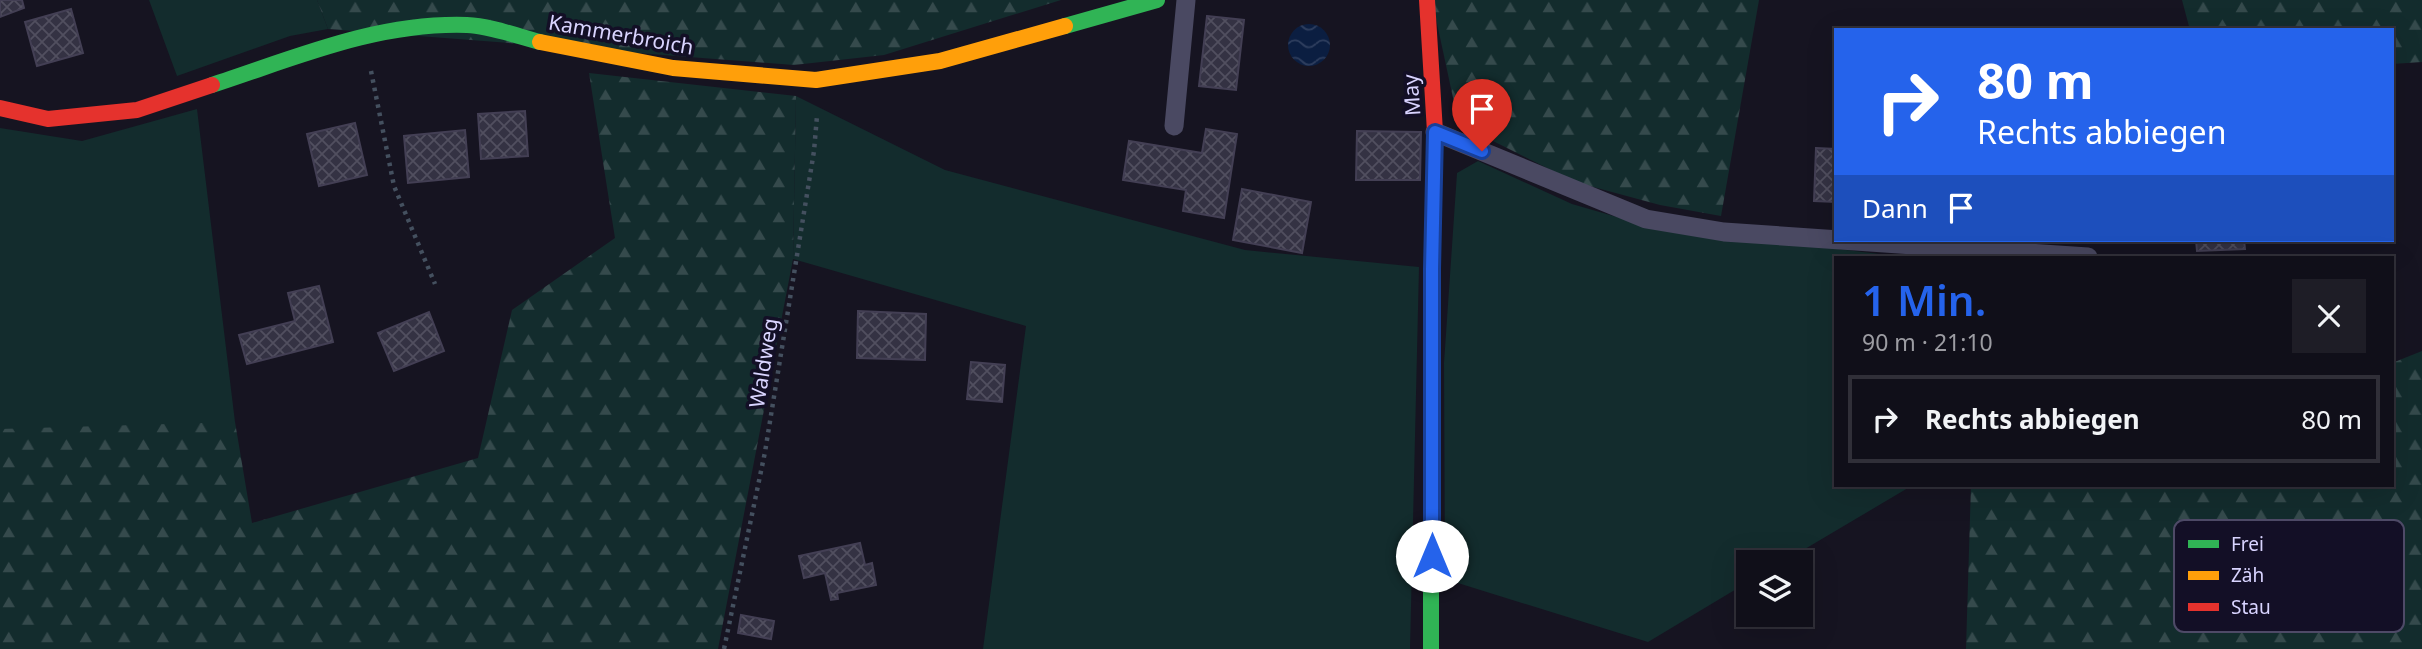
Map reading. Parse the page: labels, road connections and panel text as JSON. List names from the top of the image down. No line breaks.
{"streets":{"street":["Kammerbroich","May"],"path":["Waldweg"]},"crossings":[["Kammerbroich","Waldweg"]],"legend":["Frei","Zäh","Stau"],"page":{"turn":["80 m","Rechts abbiegen"],"then":"Dann","heading":["1 Min.","90 m · 21:10"],"list":[{"name":"Rechts abbiegen","value":"80 m"}]}}
